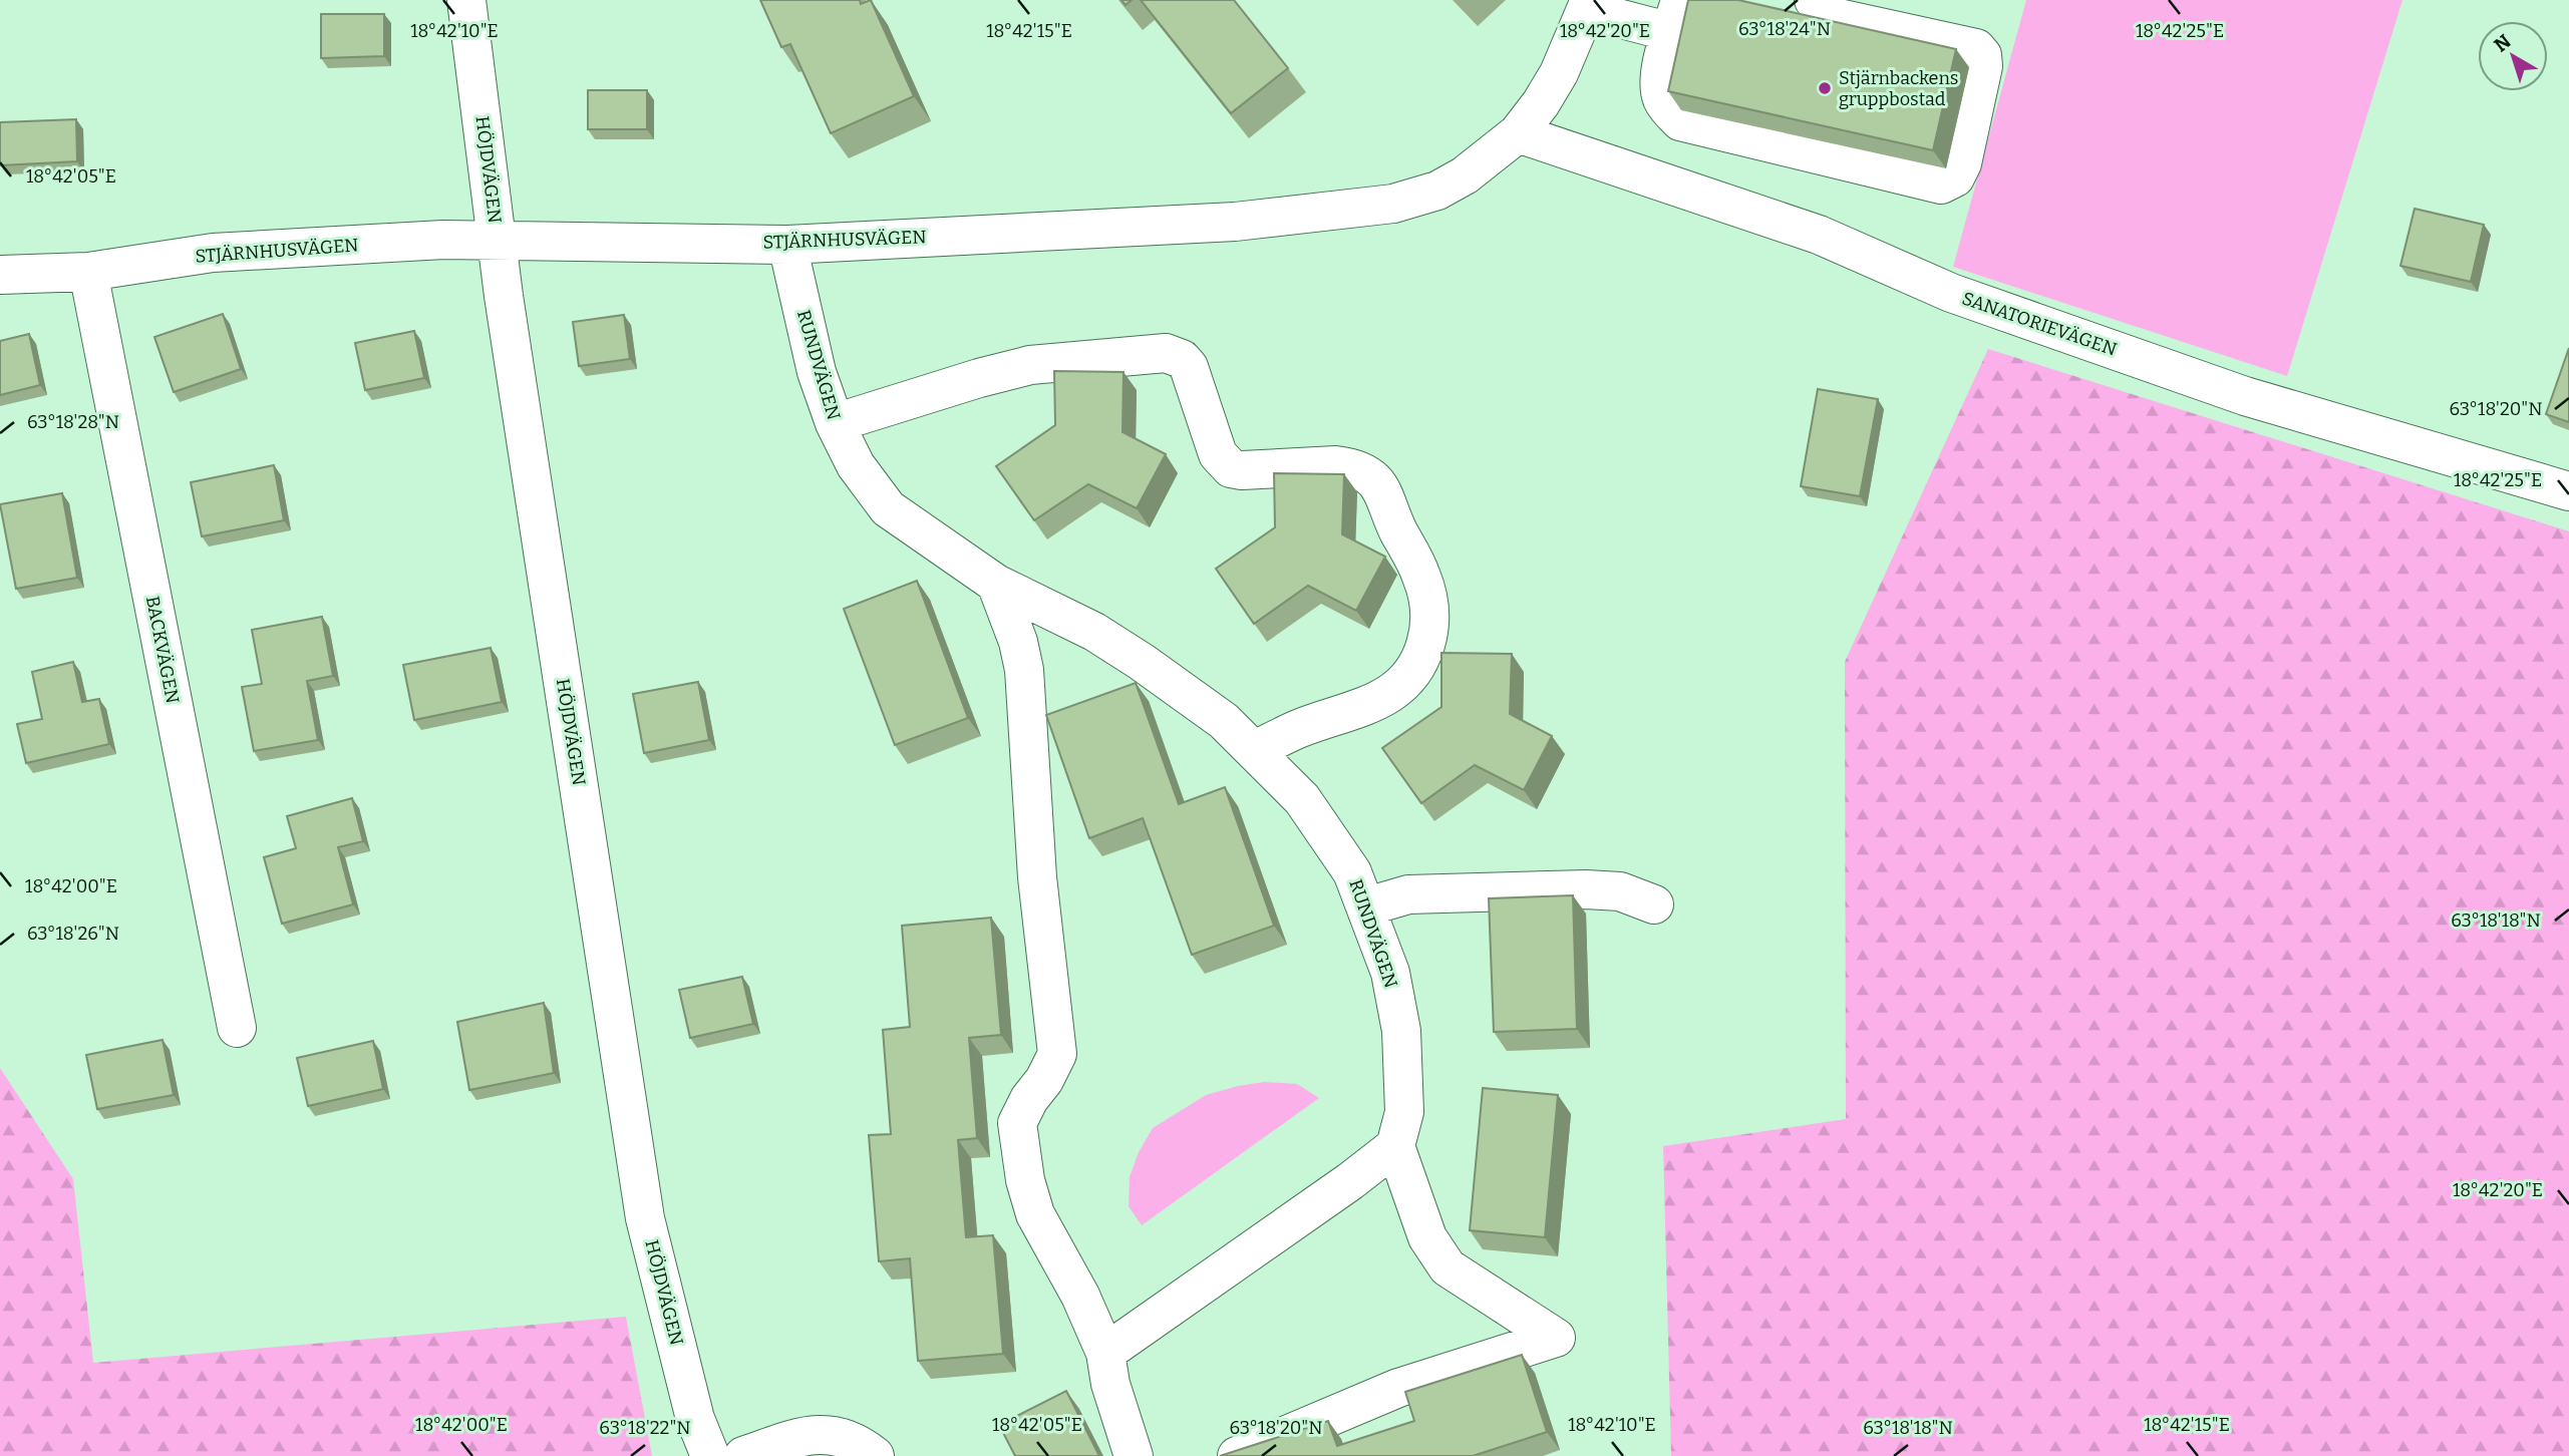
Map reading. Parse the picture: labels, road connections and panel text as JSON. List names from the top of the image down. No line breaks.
{"streets":{"street":["HÖJDVÄGEN","STJÄRNHUSVÄGEN","SANATORIEVÄGEN","RUNDVÄGEN","BACKVÄGEN"]},"crossings":[["HÖJDVÄGEN","STJÄRNHUSVÄGEN"],["STJÄRNHUSVÄGEN","SANATORIEVÄGEN"],["STJÄRNHUSVÄGEN","RUNDVÄGEN"],["STJÄRNHUSVÄGEN","BACKVÄGEN"]],"places":["Stjärnbackens gruppbostad"],"north":"top left","coordinates":["63°18'24\"N","18°42'10\"E","18°42'15\"E","18°42'20\"E","18°42'25\"E","18°42'05\"E","63°18'20\"N","63°18'28\"N","18°42'00\"E","63°18'18\"N","63°18'26\"N","63°18'22\"N"]}
